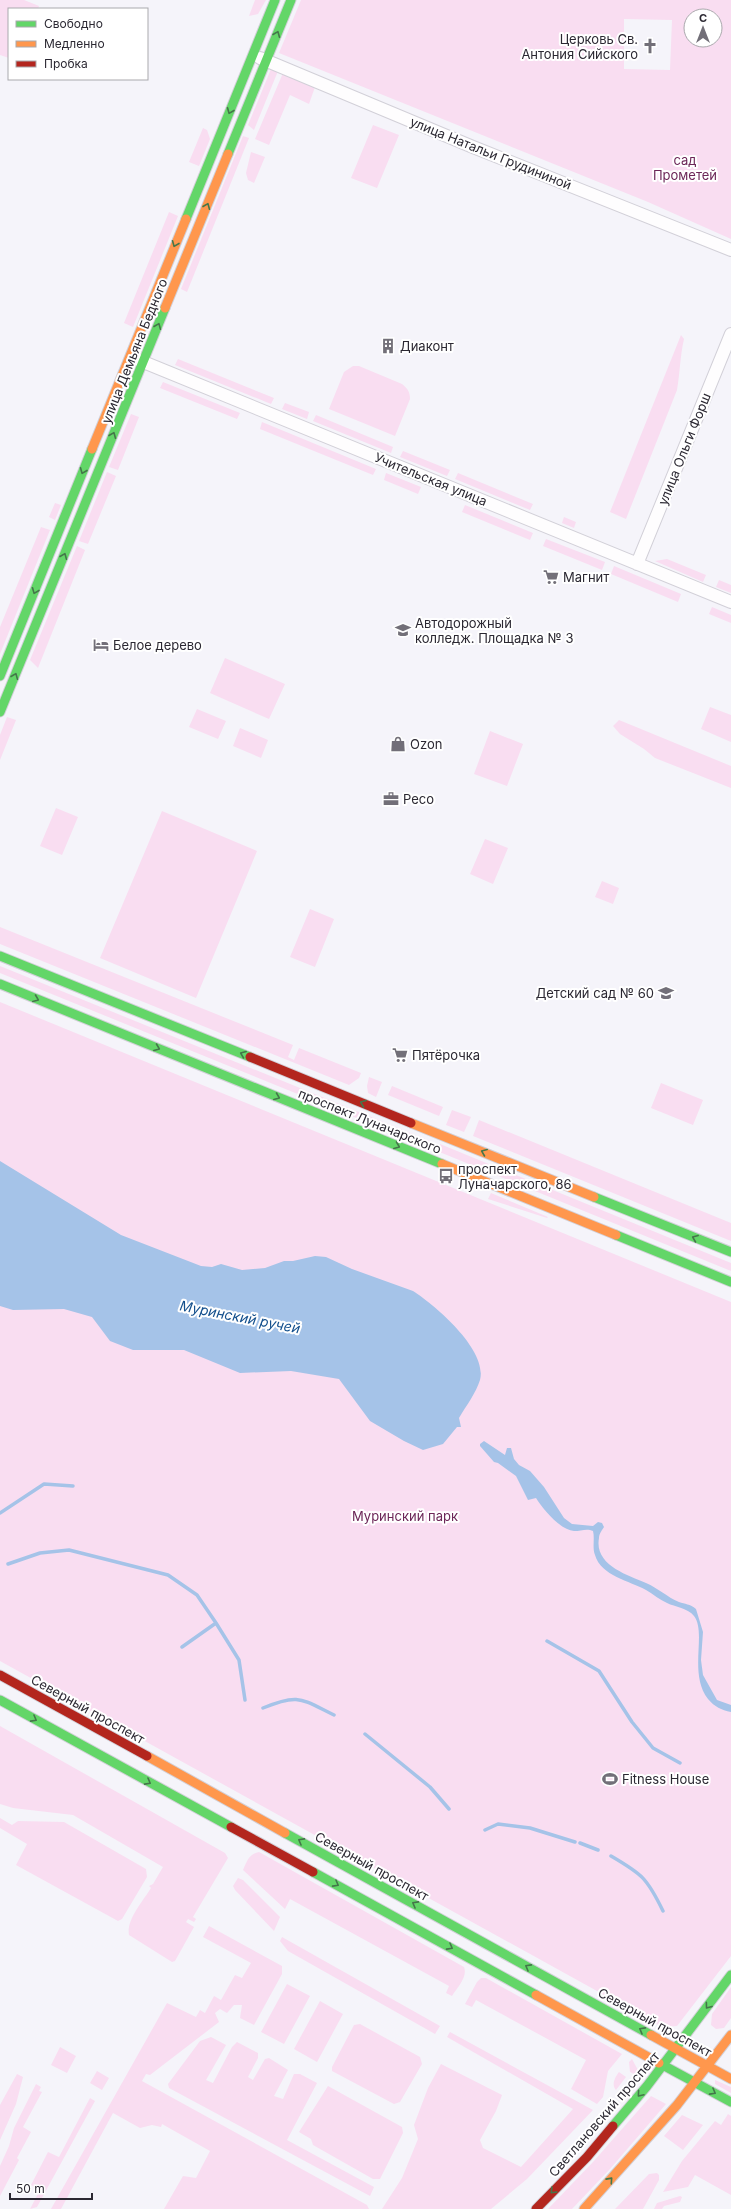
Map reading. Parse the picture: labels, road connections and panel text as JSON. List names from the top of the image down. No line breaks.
{"streets":{"main road":["улица Демьяна Бедного","проспект Луначарского","Северный проспект","Светлановский проспект"],"street":["улица Натальи Грудининой","улица Ольги Форш","Учительская улица"]},"crossings":[["улица Натальи Грудининой","улица Демьяна Бедного"],["улица Демьяна Бедного","Учительская улица"],["улица Ольги Форш","Учительская улица"],["Северный проспект","Светлановский проспект"]],"water":["Муринский ручей"],"parks":["сад Прометей","Муринский парк"],"places":{"church":["Церковь Св. Антония Сийского"],"building":["Диаконт"],"supermarket":["Магнит","Пятёрочка"],"school or university":["Автодорожный колледж. Площадка № 3","Детский сад № 60"],"hotel":["Белое дерево"],"shop":["Ozon"],"office":["Ресо"],"bus stop":["проспект Луначарского, 86"],"sports":["Fitness House"]},"legend":["Свободно","Медленно","Пробка"],"scale_bar":"50 m","north":"top"}
